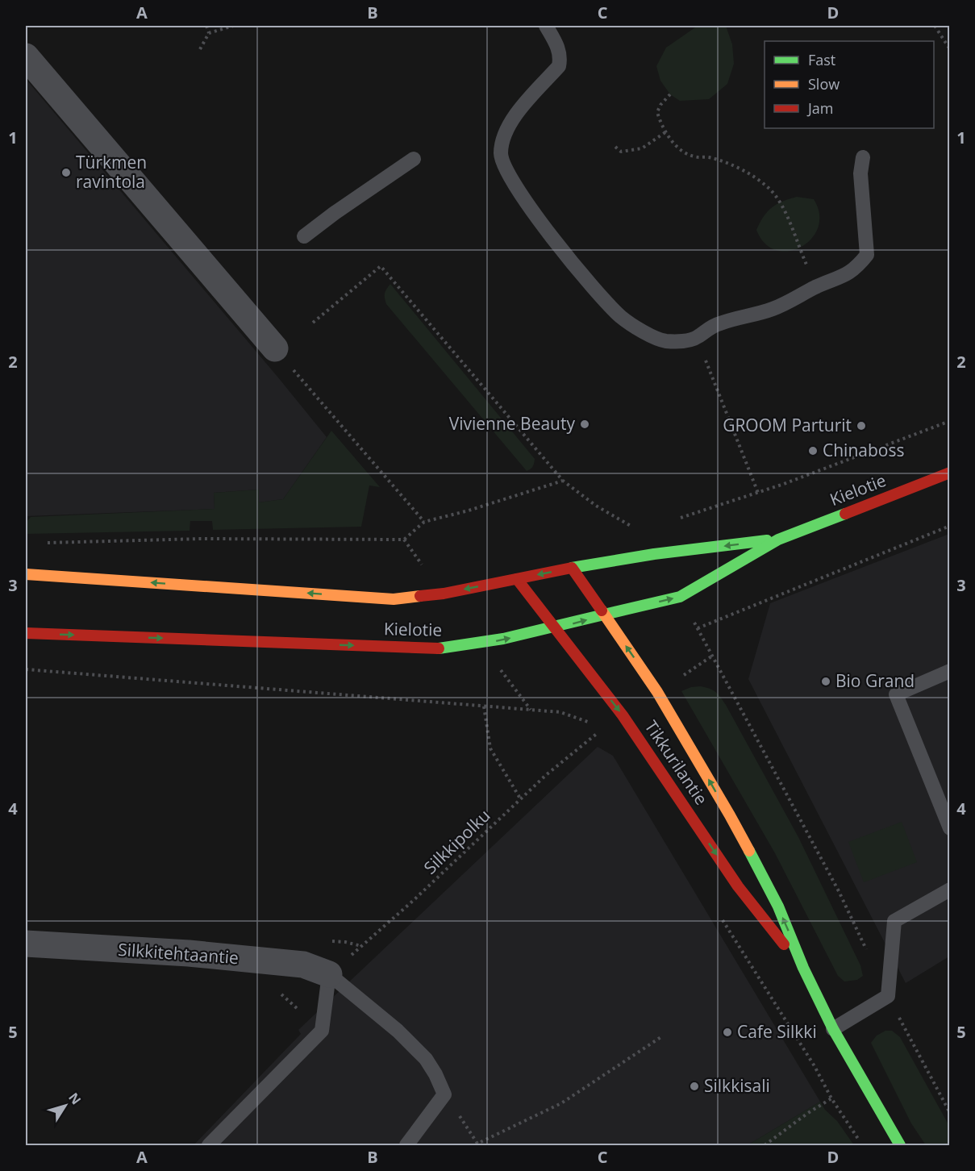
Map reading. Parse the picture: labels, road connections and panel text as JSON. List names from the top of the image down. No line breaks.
{"streets":{"main road":["Kielotie","Tikkurilantie"],"street":["Silkkitehtaantie"],"path":["Silkkipolku"]},"crossings":[["Kielotie","Tikkurilantie"],["Silkkipolku","Silkkitehtaantie"]],"places":["Türkmen ravintola","Vivienne Beauty","GROOM Parturit","Chinaboss","Bio Grand","Cafe Silkki","Silkkisali"],"legend":["Fast","Slow","Jam"],"north":"top right","grid":{"columns":["A","B","C","D"],"rows":["1","2","3","4","5"]}}
